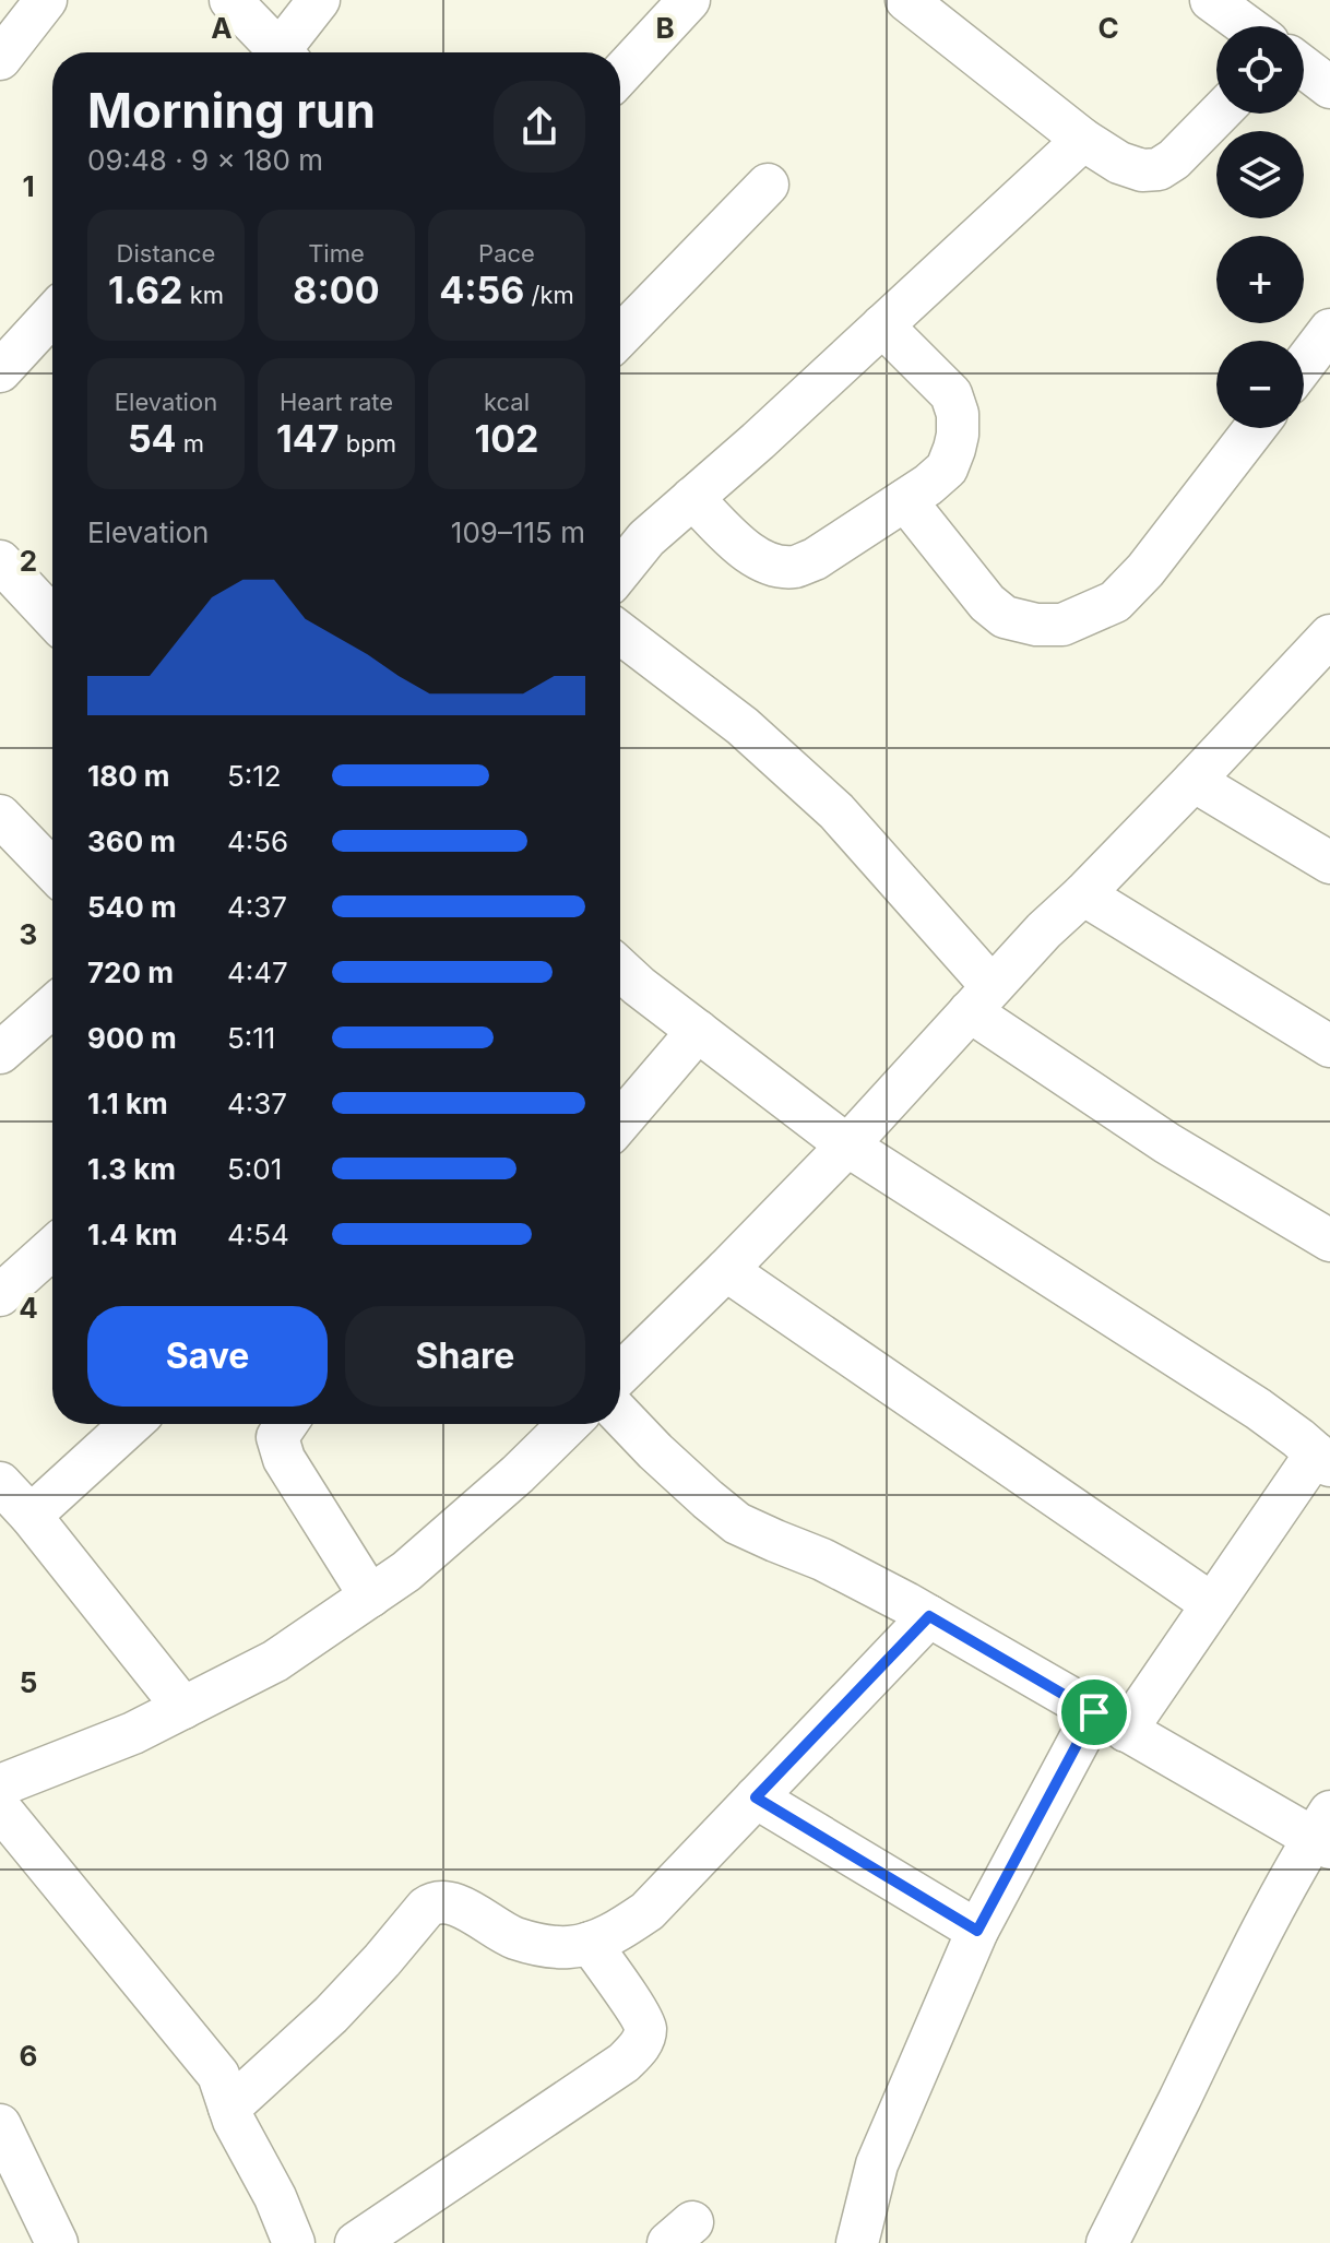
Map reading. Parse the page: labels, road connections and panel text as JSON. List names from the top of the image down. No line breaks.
{"page":{"map_buttons":["+","−"],"heading":["Morning run","09:48 · 9 × 180 m"],"stats":[["Distance","1.62 km"],["Time","8:00"],["Pace","4:56 /km"],["Elevation","54 m"],["Heart rate","147 bpm"],["kcal","102"]],"chart":["Elevation","109–115 m"],"list":[{"name":"180 m","note":"5:12"},{"name":"360 m","note":"4:56"},{"name":"540 m","note":"4:37"},{"name":"720 m","note":"4:47"},{"name":"900 m","note":"5:11"},{"name":"1.1 km","note":"4:37"},{"name":"1.3 km","note":"5:01"},{"name":"1.4 km","note":"4:54"}],"buttons":["Save","Share"]},"grid":{"columns":["A","B","C"],"rows":["1","2","3","4","5","6"]}}
